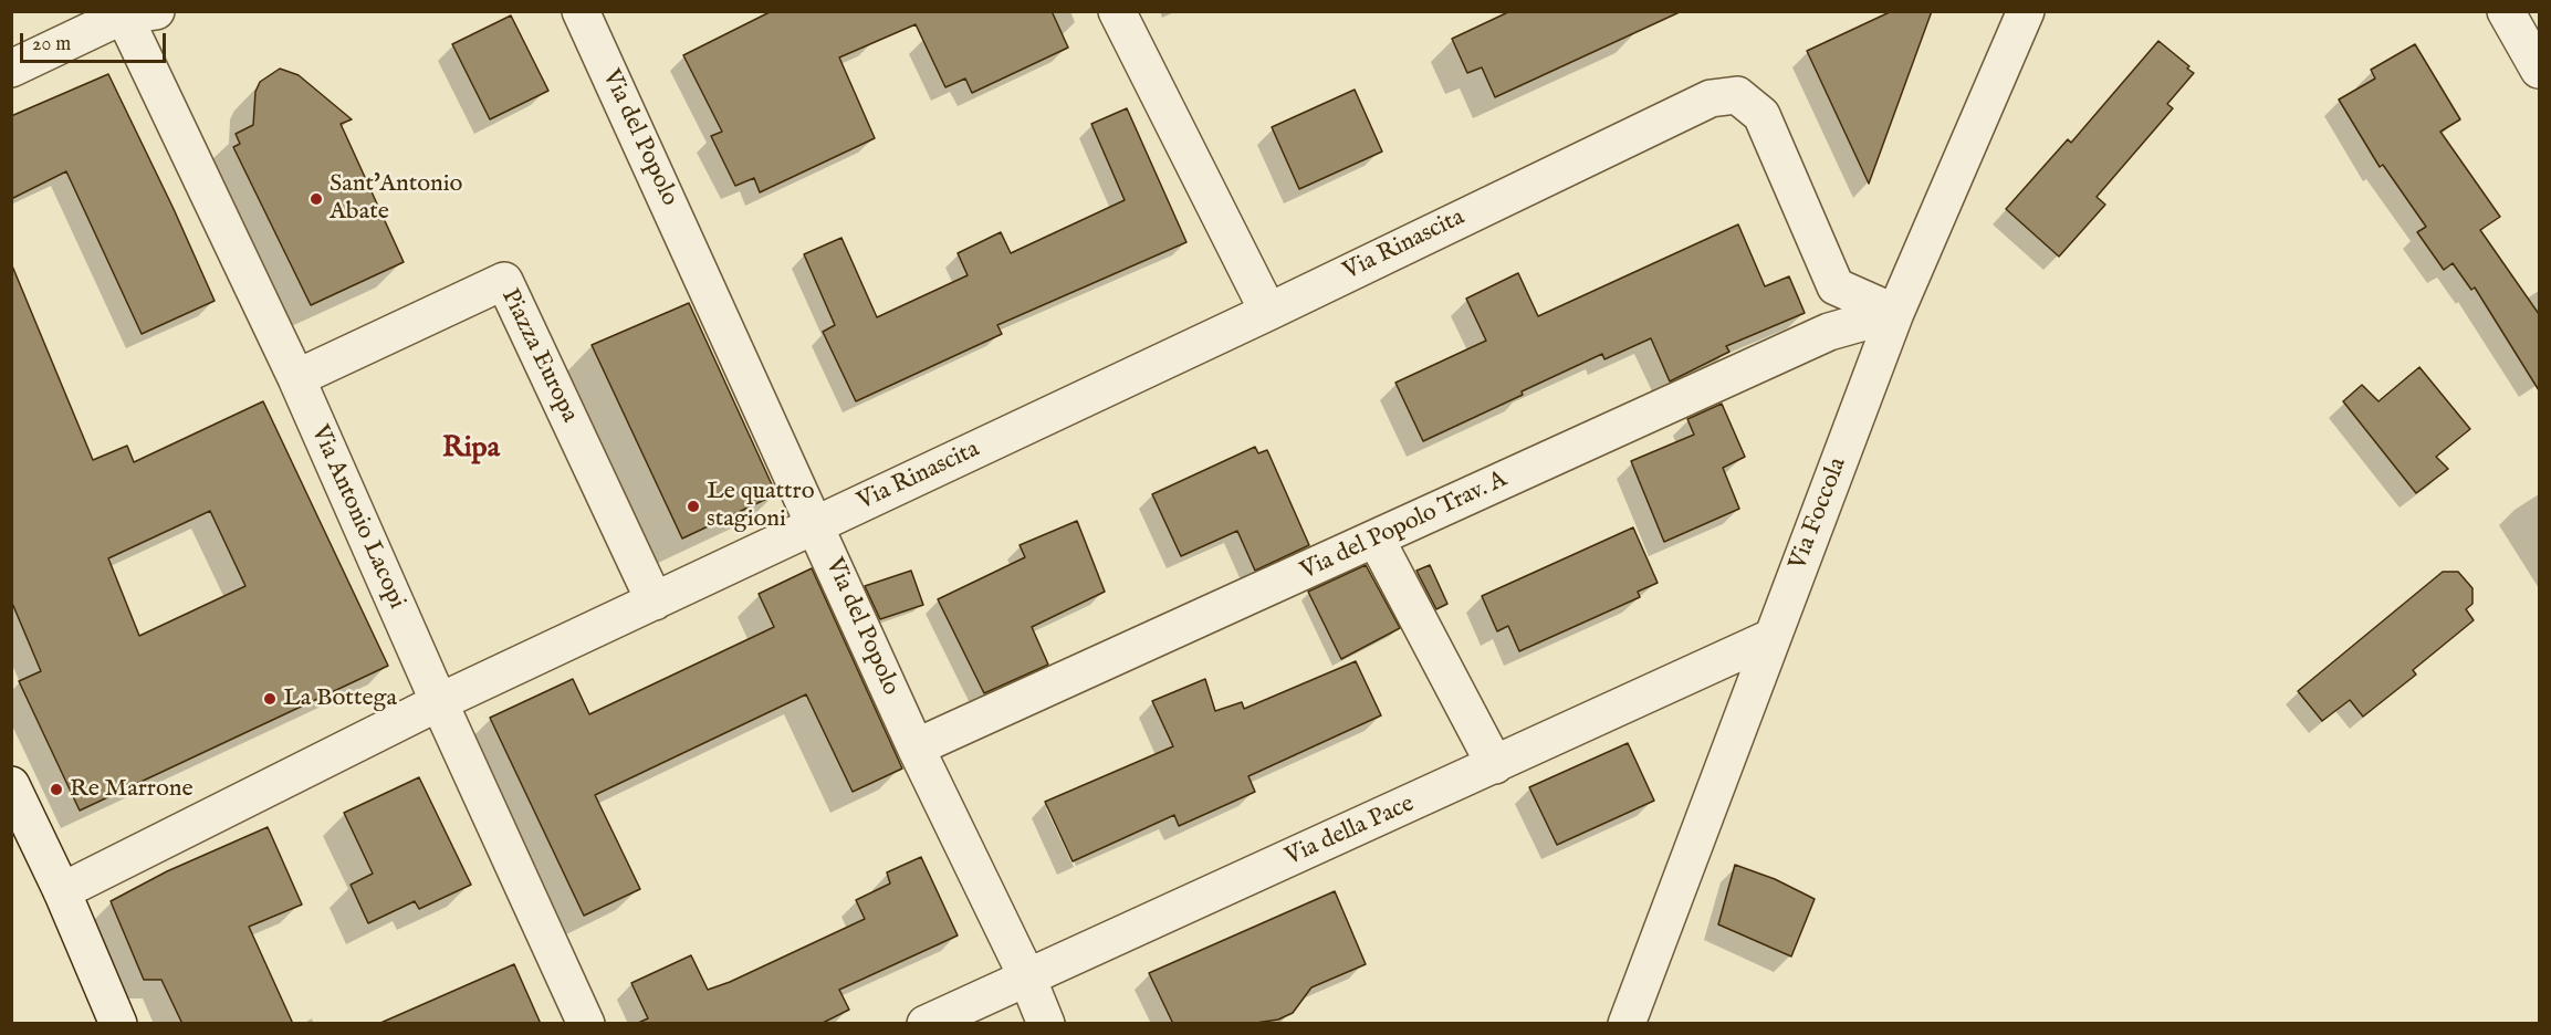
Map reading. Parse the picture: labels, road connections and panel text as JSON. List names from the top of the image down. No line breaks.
{"streets":{"street":["Via del Popolo","Via Rinascita","Piazza Europa","Via Foccola","Via Antonio Lacopi","Via del Popolo Trav. A","Via della Pace"]},"crossings":[["Via del Popolo","Via Rinascita"],["Via del Popolo","Via del Popolo Trav. A"],["Via del Popolo","Via della Pace"],["Via Rinascita","Piazza Europa"],["Via Rinascita","Via Foccola"],["Via Rinascita","Via Antonio Lacopi"],["Via Rinascita","Via del Popolo Trav. A"],["Piazza Europa","Via Antonio Lacopi"],["Via Foccola","Via del Popolo Trav. A"],["Via Foccola","Via della Pace"]],"districts":["Ripa"],"places":["Sant'Antonio Abate","Le quattro stagioni","La Bottega","Re Marrone"],"scale_bar":"20 m"}
